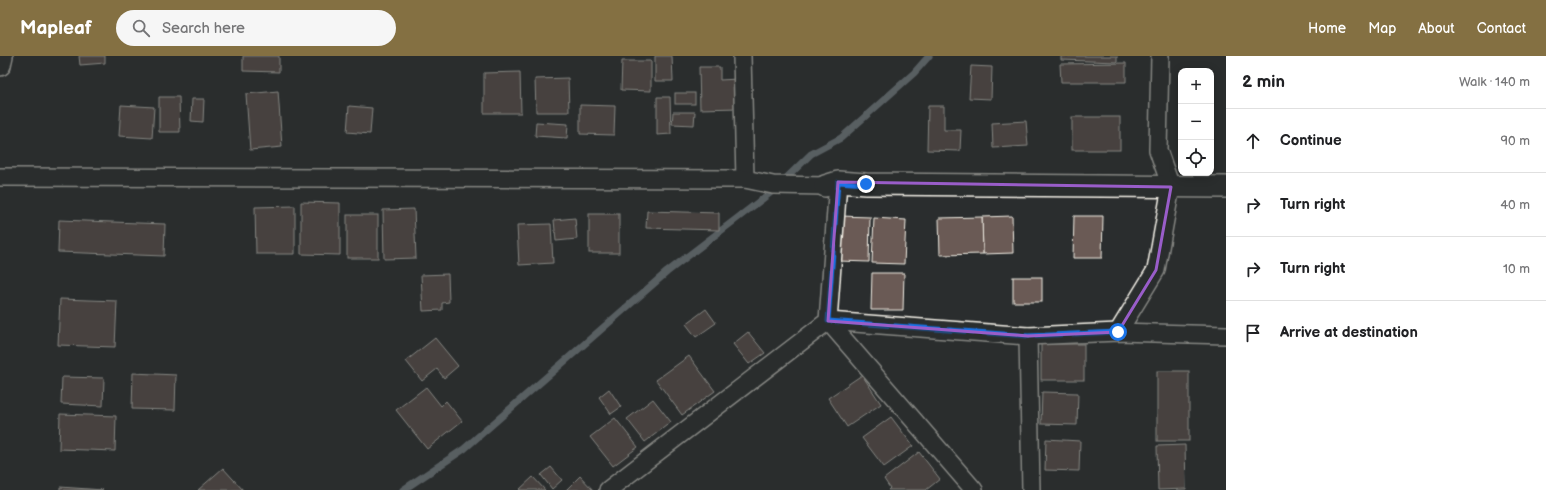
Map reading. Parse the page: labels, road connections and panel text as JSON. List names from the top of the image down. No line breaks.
{"page":{"header":"Mapleaf","search":"Search here","nav":["Home","Map","About","Contact"],"heading":["2 min","Walk · 140 m"],"map_buttons":["+","−"],"list":[["Continue","90 m"],["Turn right","40 m"],["Turn right","10 m"],"Arrive at destination"]}}
